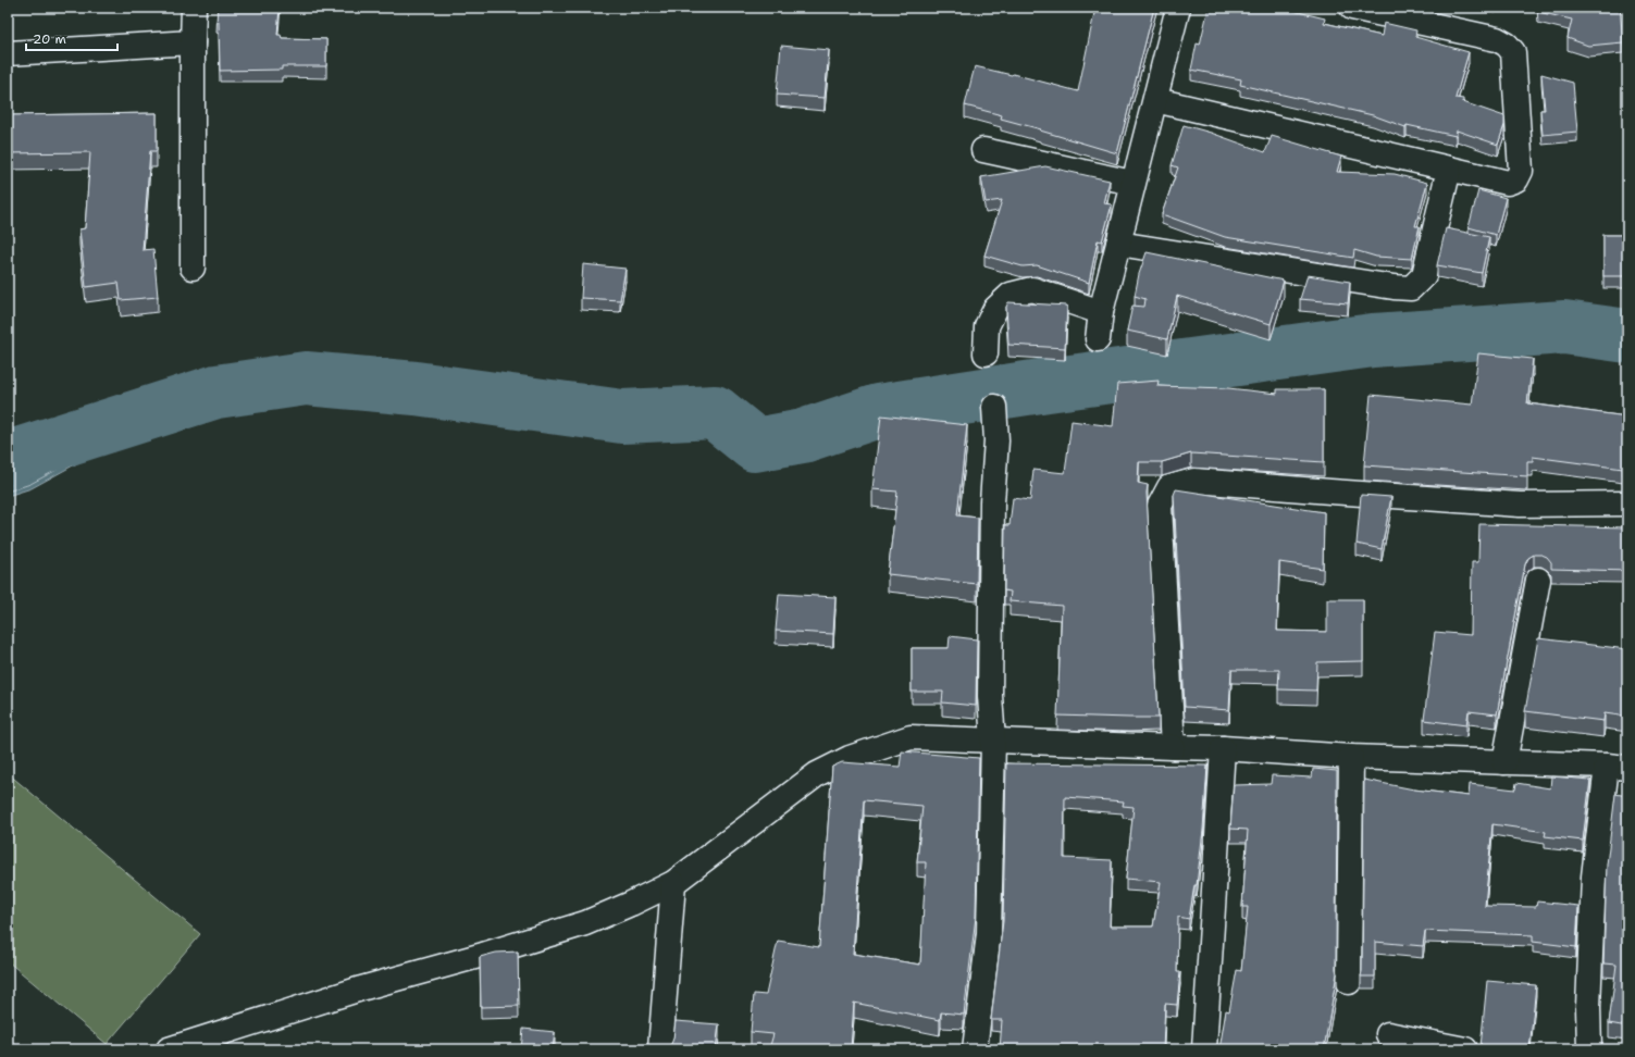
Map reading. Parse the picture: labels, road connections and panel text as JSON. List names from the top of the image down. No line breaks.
{"scale_bar":"20 m"}
